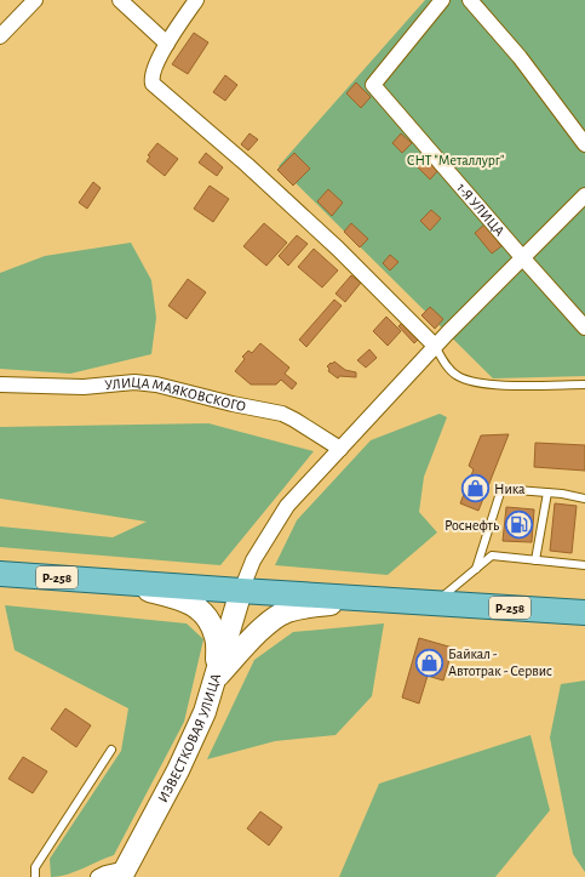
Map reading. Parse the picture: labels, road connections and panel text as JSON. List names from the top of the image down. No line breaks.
{"streets":{"main road":["Р-258","ИЗВЕСТКОВАЯ УЛИЦА"],"street":["1-Я УЛИЦА","УЛИЦА МАЯКОВСКОГО"]},"crossings":[["Р-258","ИЗВЕСТКОВАЯ УЛИЦА"]],"parks":["СНТ \"Металлург\""],"places":{"shop":["Ника","Байкал - Автотрак - Сервис"],"fuel station":["Роснефть"]}}
